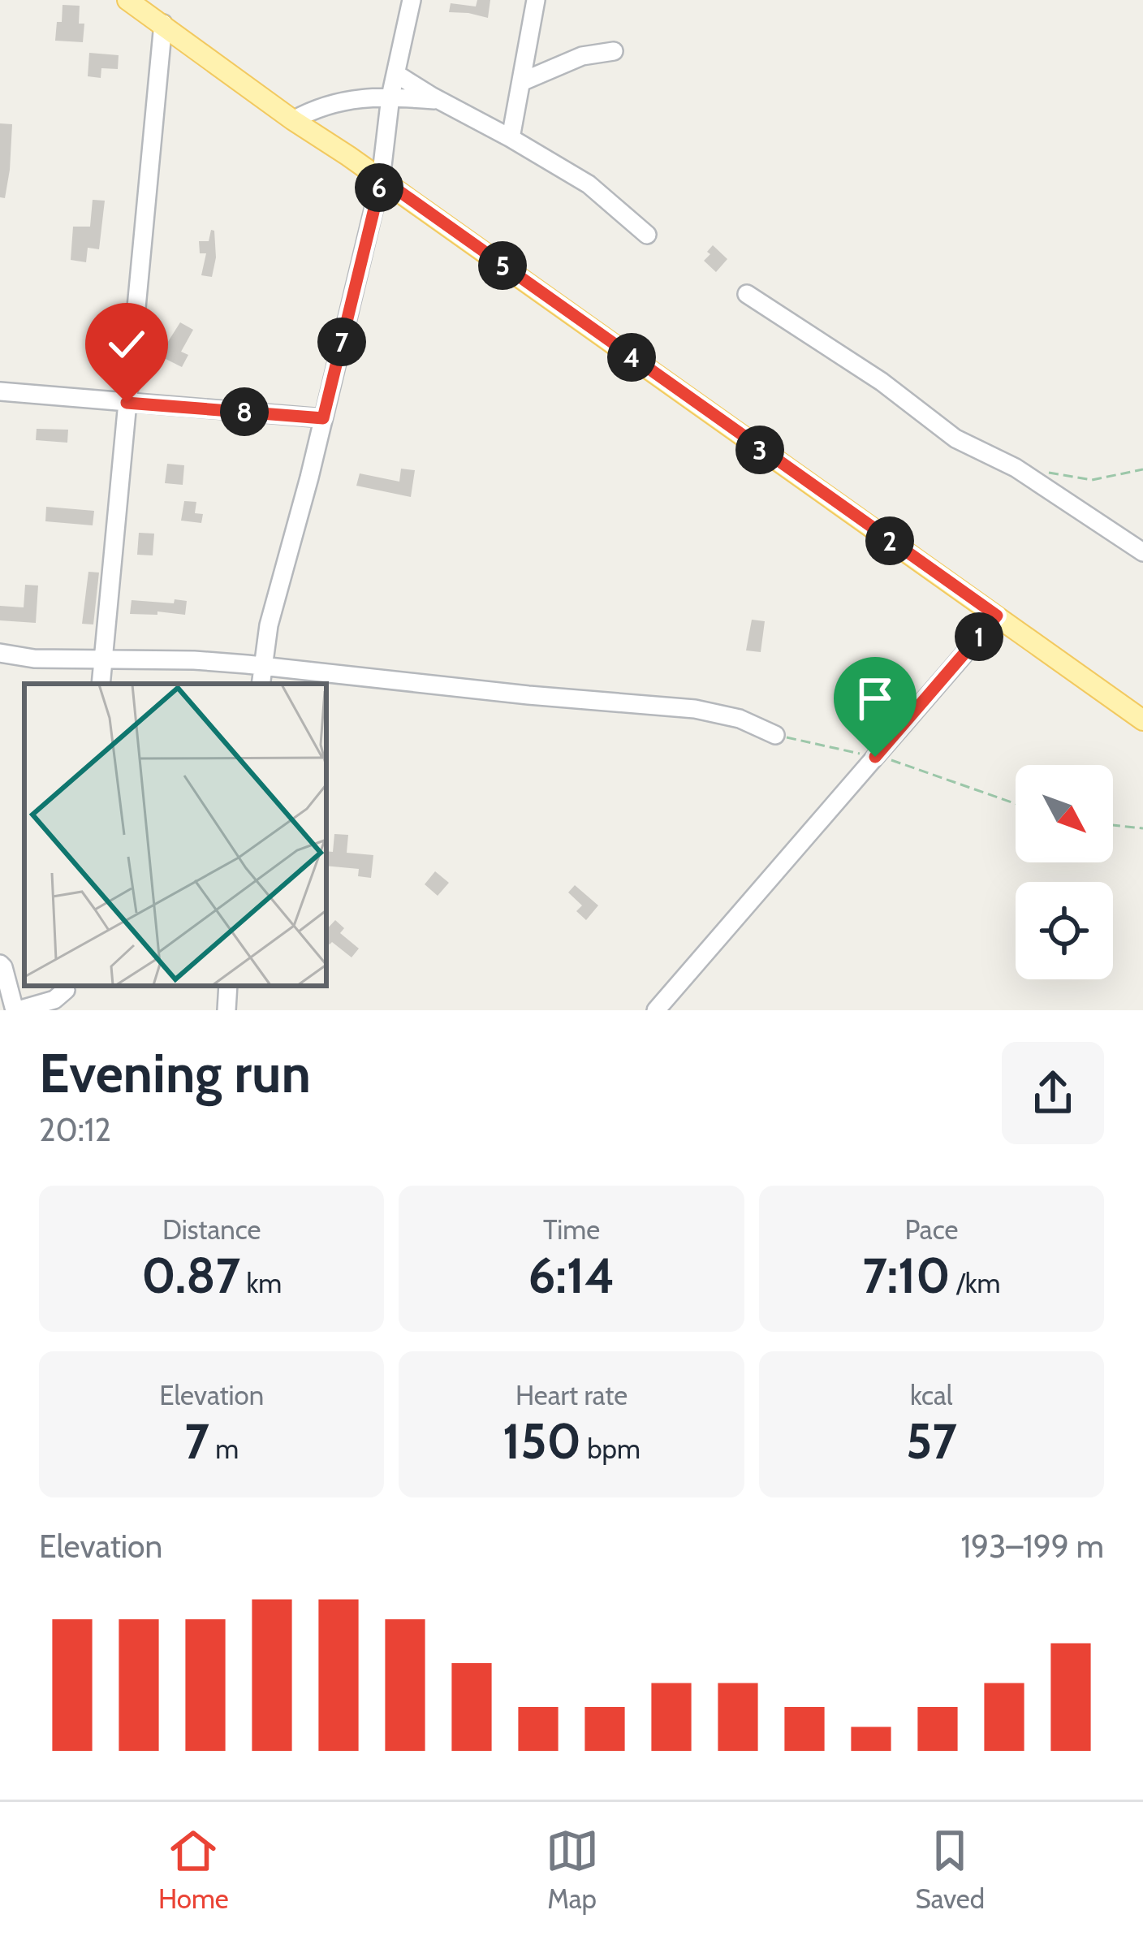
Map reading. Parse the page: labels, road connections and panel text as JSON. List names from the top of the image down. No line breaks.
{"north":"bottom right","page":{"pins":["6","5","7","4","8","3","2","1"],"heading":["Evening run","20:12"],"stats":[["Distance","0.87 km"],["Time","6:14"],["Pace","7:10 /km"],["Elevation","7 m"],["Heart rate","150 bpm"],["kcal","57"]],"chart":["Elevation","193–199 m"],"tabs":["Home","Map","Saved"]}}
